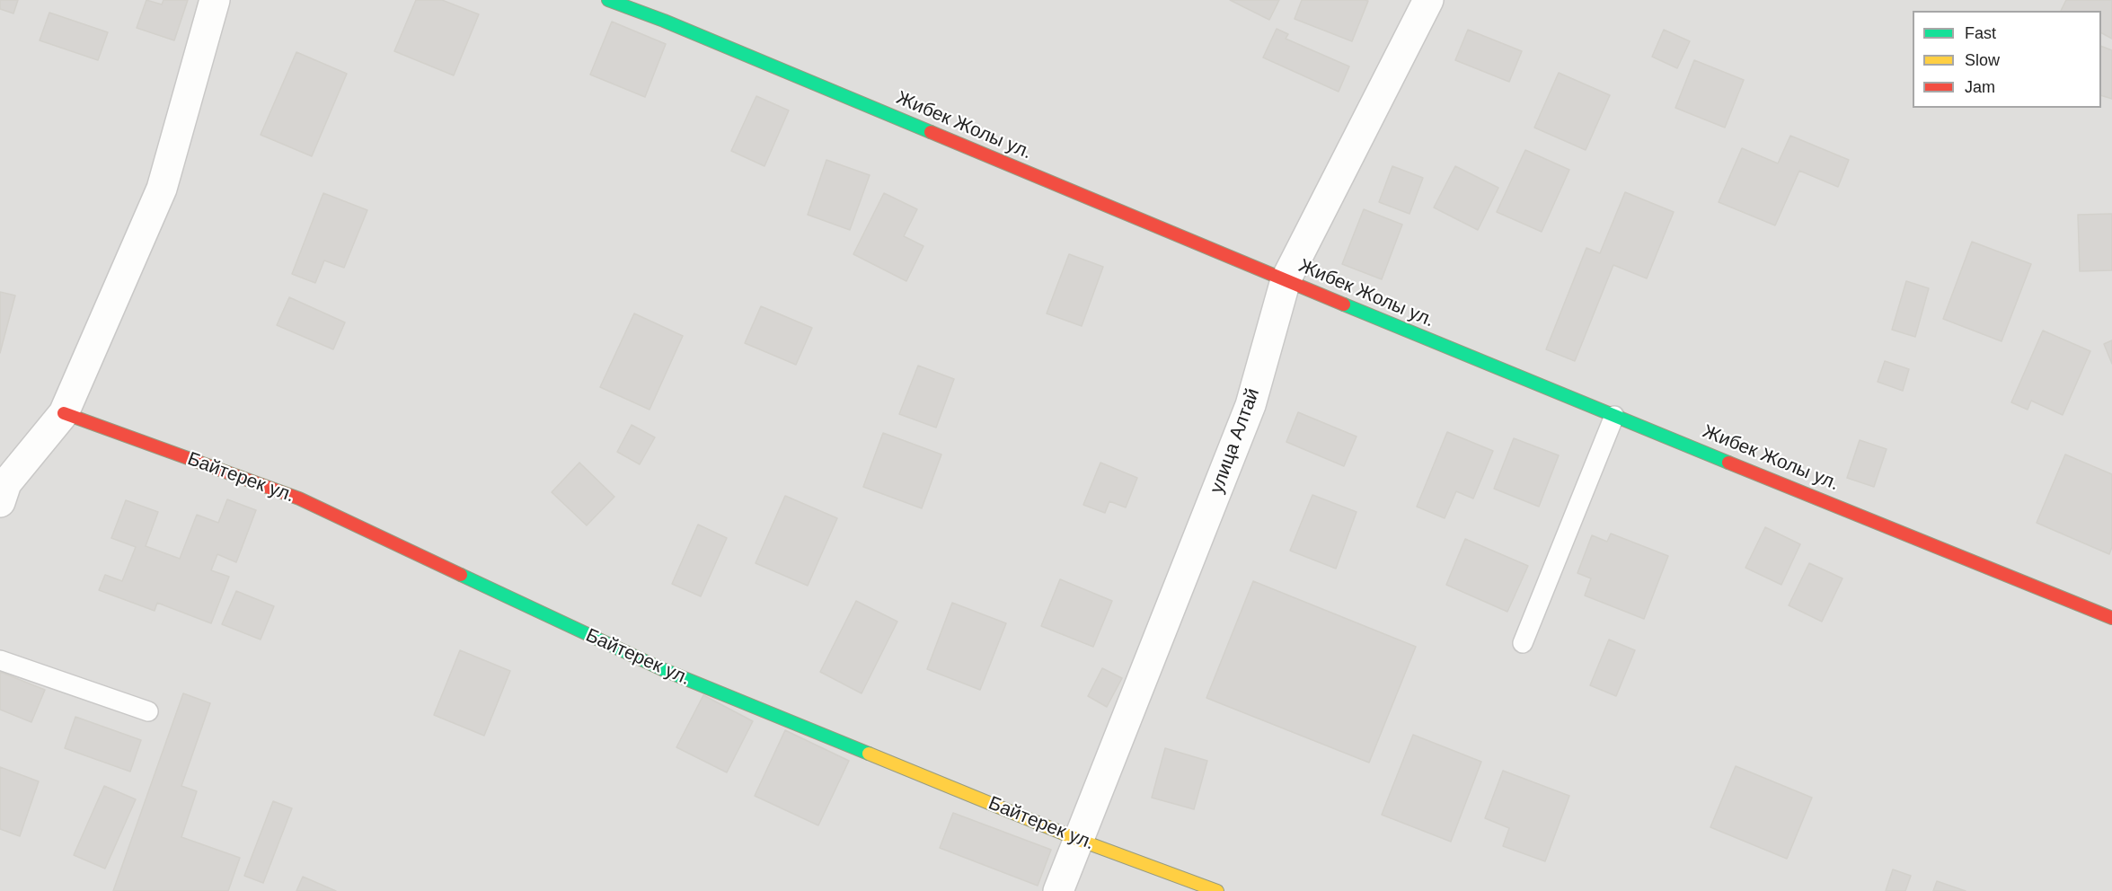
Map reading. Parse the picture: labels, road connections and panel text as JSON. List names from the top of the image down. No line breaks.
{"streets":{"street":["Жибек Жолы ул.","улица Алтай","Байтерек ул."]},"crossings":[["Жибек Жолы ул.","улица Алтай"],["улица Алтай","Байтерек ул."]],"legend":["Fast","Slow","Jam"]}
